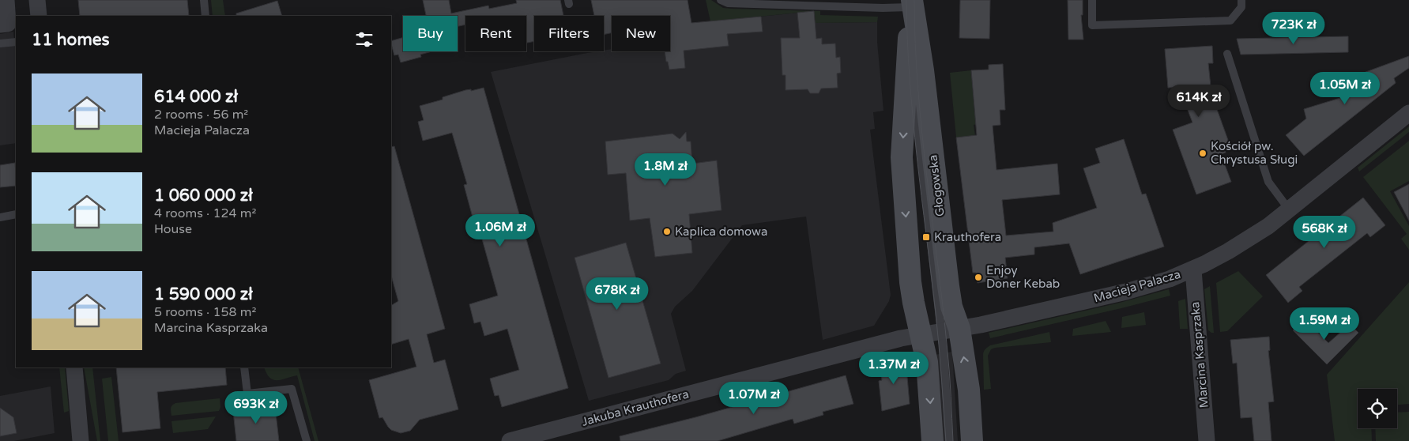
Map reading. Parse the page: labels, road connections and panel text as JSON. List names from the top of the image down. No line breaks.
{"streets":{"street":["Głogowska","Macieja Palacza","Marcina Kasprzaka","Jakuba Krauthofera"]},"crossings":[["Głogowska","Macieja Palacza"],["Głogowska","Jakuba Krauthofera"],["Macieja Palacza","Marcina Kasprzaka"],["Macieja Palacza","Jakuba Krauthofera"]],"places":{"other":["Kościół pw. Chrystusa Sługi","Kaplica domowa","Enjoy Doner Kebab"],"transit":["Krauthofera"]},"page":{"price":["723K zł","1.05M zł","614K zł","1.8M zł","1.06M zł","568K zł","678K zł","1.59M zł","1.37M zł","1.07M zł","693K zł"],"chip":["Buy","Rent","Filters","New"],"heading":"11 homes","list":[{"name":"614 000 zł","note":"2 rooms · 56 m² · Macieja Palacza"},{"name":"1 060 000 zł","note":"4 rooms · 124 m² · House"},{"name":"1 590 000 zł","note":"5 rooms · 158 m² · Marcina Kasprzaka"}]}}
